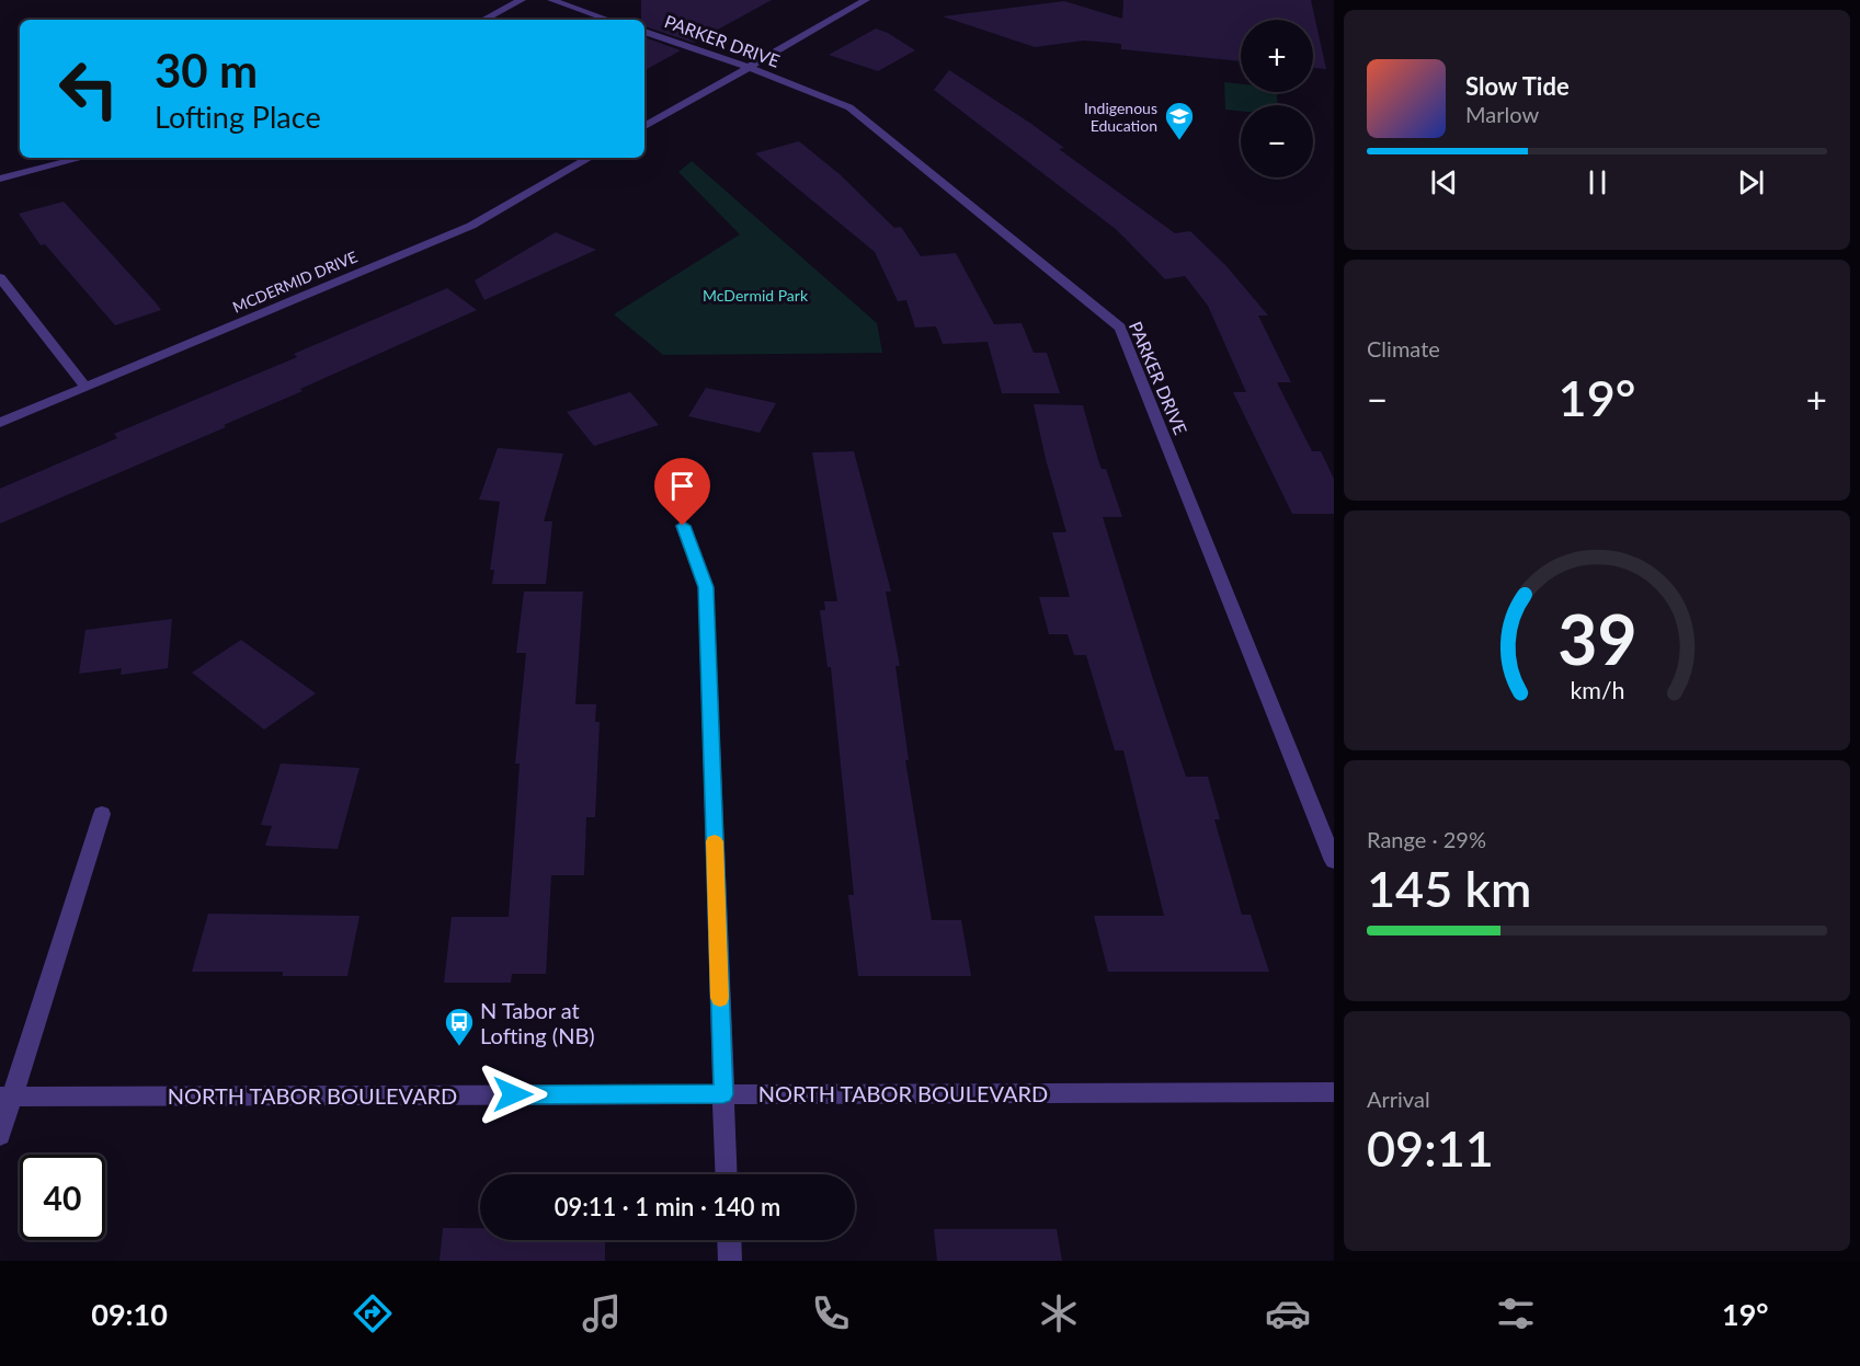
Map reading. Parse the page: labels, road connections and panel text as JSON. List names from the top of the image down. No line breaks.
{"streets":{"street":["PARKER DRIVE","MCDERMID DRIVE","NORTH TABOR BOULEVARD"]},"parks":["McDermid Park"],"places":{"school or university":["Indigenous Education"],"bus stop":["N Tabor at Lofting (NB)"]},"page":{"map_buttons":["+","−"],"turn":["30 m","Lofting Place"],"song":["Slow Tide","Marlow"],"tile":["Climate",["Range · 29%","145 km"],["Arrival","09:11"]],"heat":["−","19°","+"],"limit":"40","trip":"09:11 · 1 min · 140 m","tabs":["09:10","19°"],"gauge":["39","km/h"]}}
